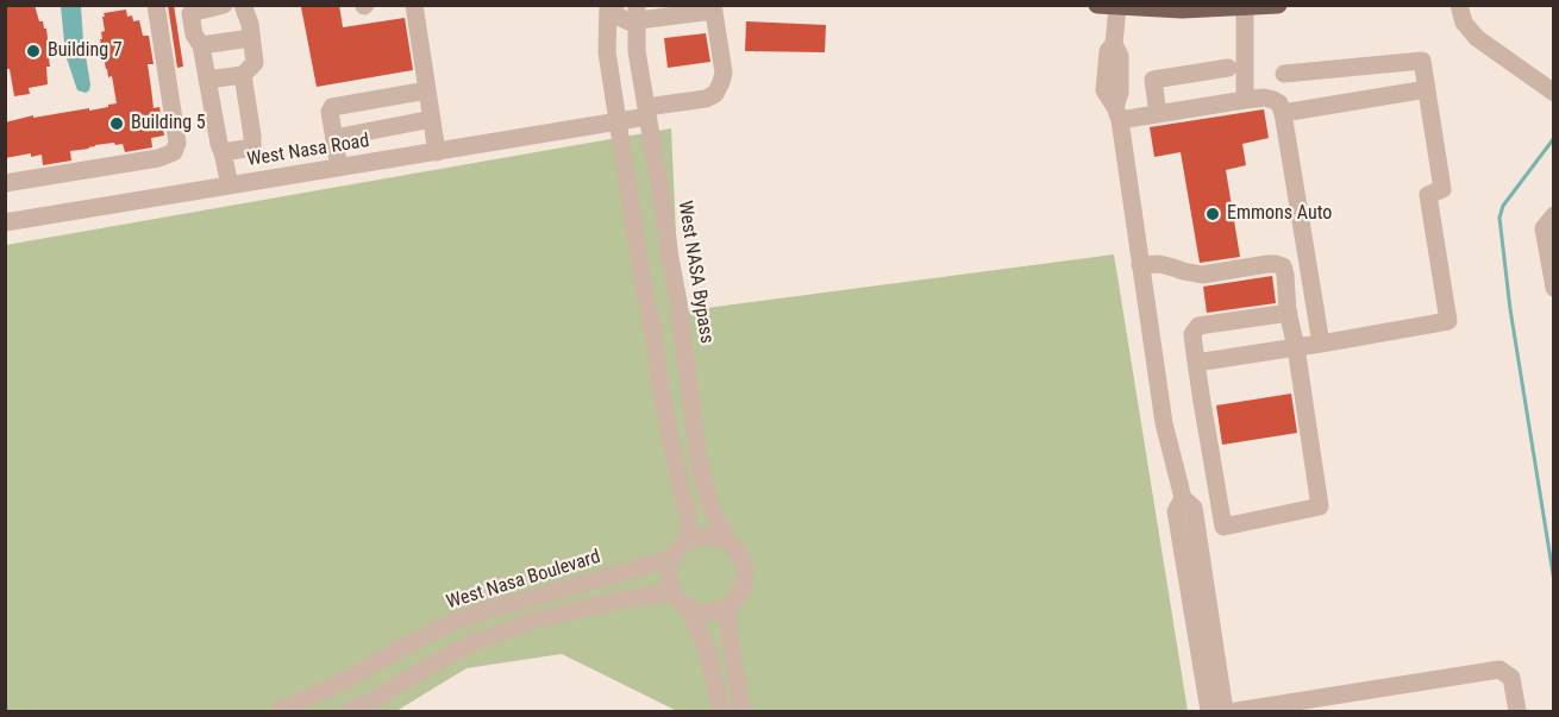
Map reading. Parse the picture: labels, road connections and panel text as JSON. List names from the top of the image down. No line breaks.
{"streets":{"street":["West Nasa Road","West NASA Bypass","West Nasa Boulevard"]},"crossings":[["West Nasa Road","West NASA Bypass"],["West NASA Bypass","West Nasa Boulevard"]],"places":["Building 7","Building 5","Emmons Auto"]}
